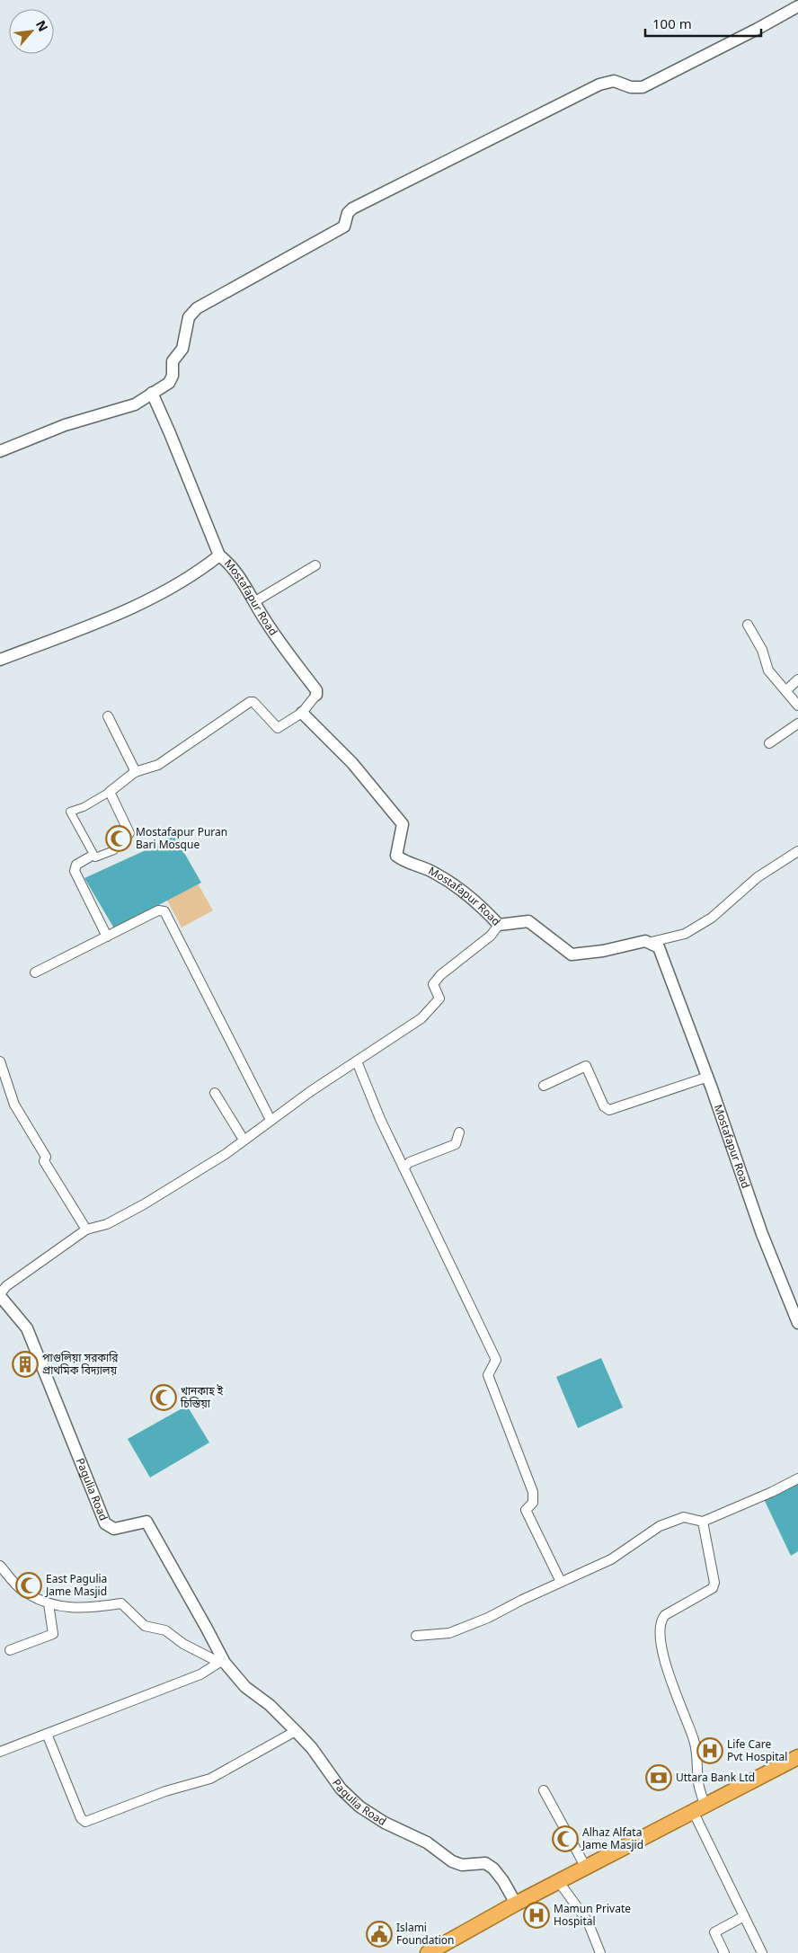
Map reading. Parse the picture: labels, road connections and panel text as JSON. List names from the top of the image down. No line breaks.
{"streets":{"street":["Mostafapur Road","Pagulia Road"]},"places":{"mosque":["Mostafapur Puran Bari Mosque","খানকাহ ই চিস্তিয়া","East Pagulia Jame Masjid","Alhaz Alfata Jame Masjid"],"building":["পাগুলিয়া সরকারি প্রাথমিক বিদ্যালয়"],"hospital":["Life Care Pvt Hospital","Mamun Private Hospital"],"bank":["Uttara Bank Ltd"],"public building":["Islami Foundation"]},"scale_bar":"100 m","north":"top right"}
